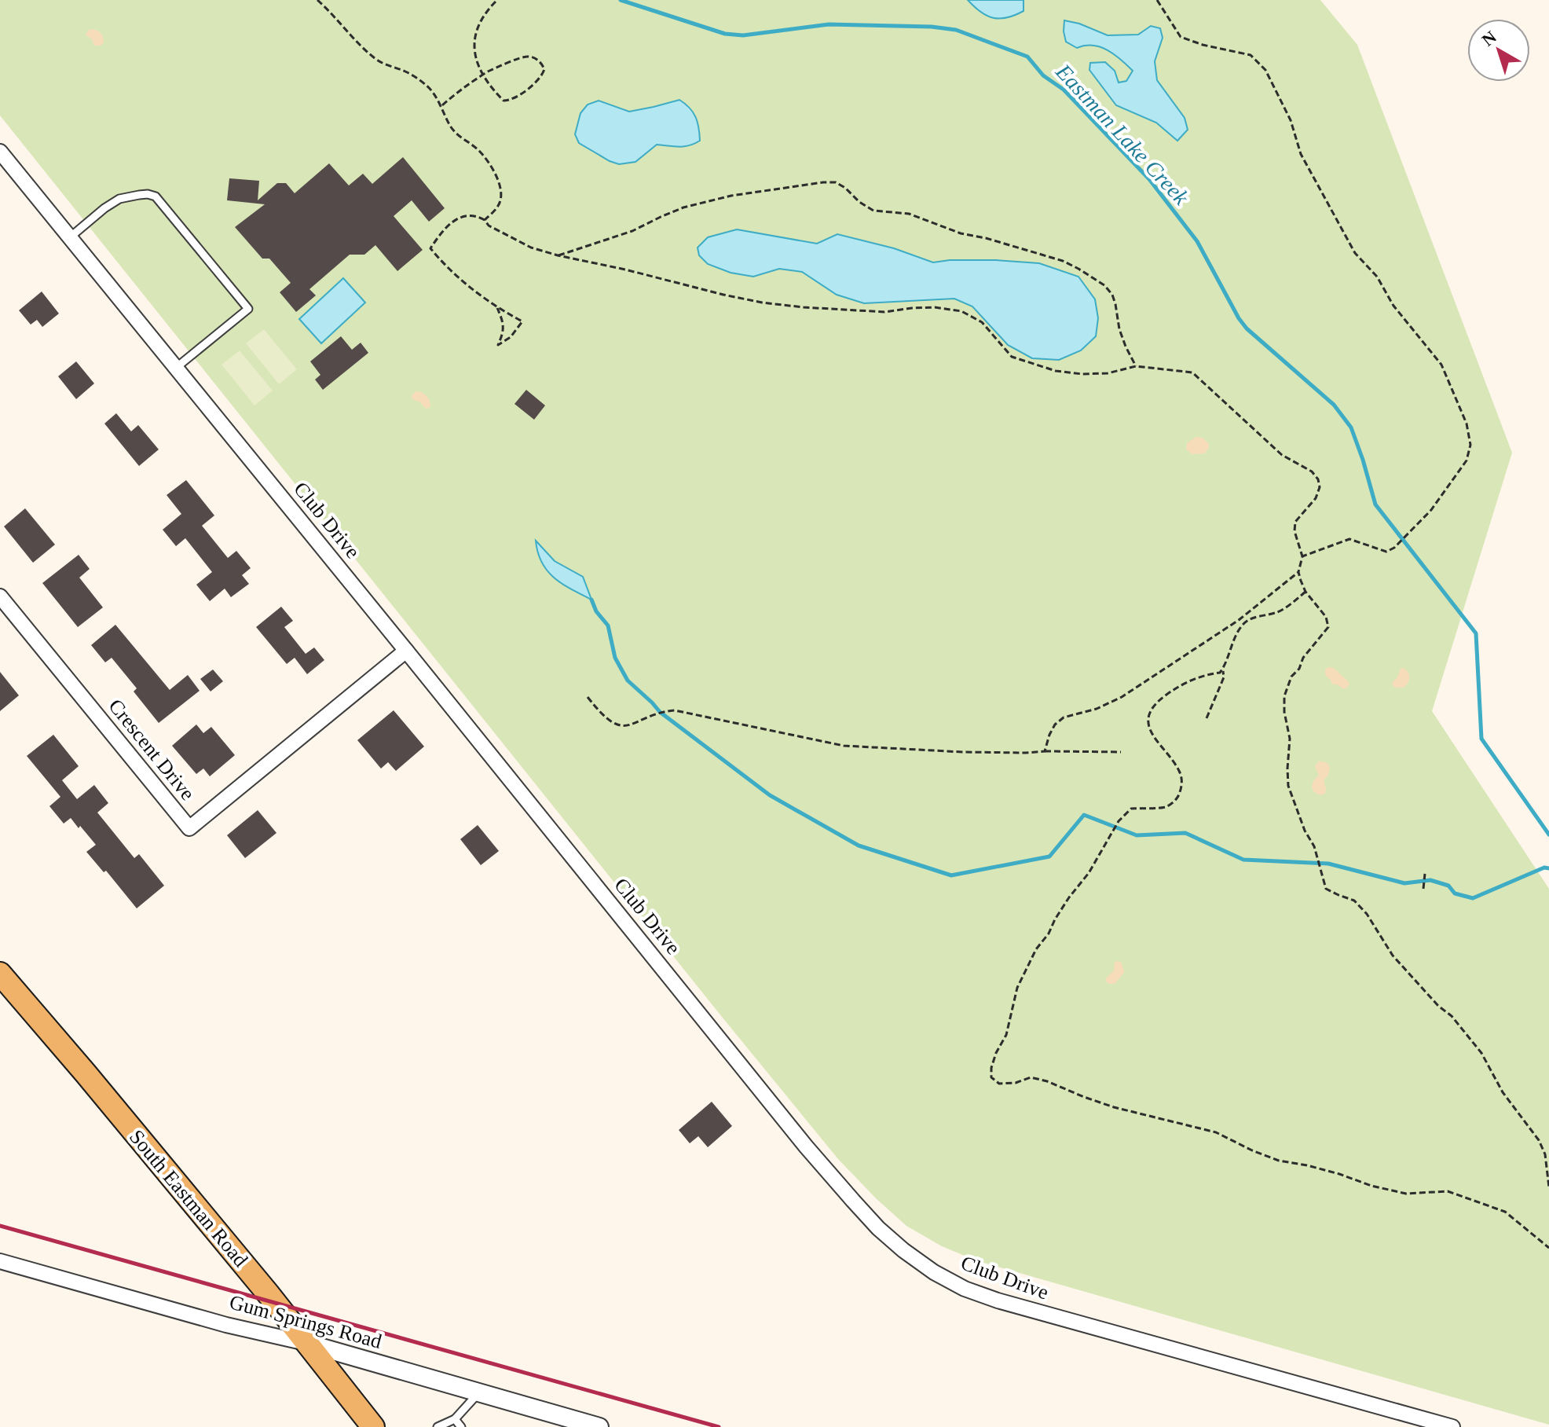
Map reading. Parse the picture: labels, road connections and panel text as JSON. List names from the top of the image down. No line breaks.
{"streets":{"main road":["South Eastman Road"],"street":["Club Drive","Crescent Drive","Gum Springs Road"]},"crossings":[["Club Drive","Crescent Drive"],["South Eastman Road","Gum Springs Road"]],"water":["Eastman Lake Creek"],"north":"top left"}
